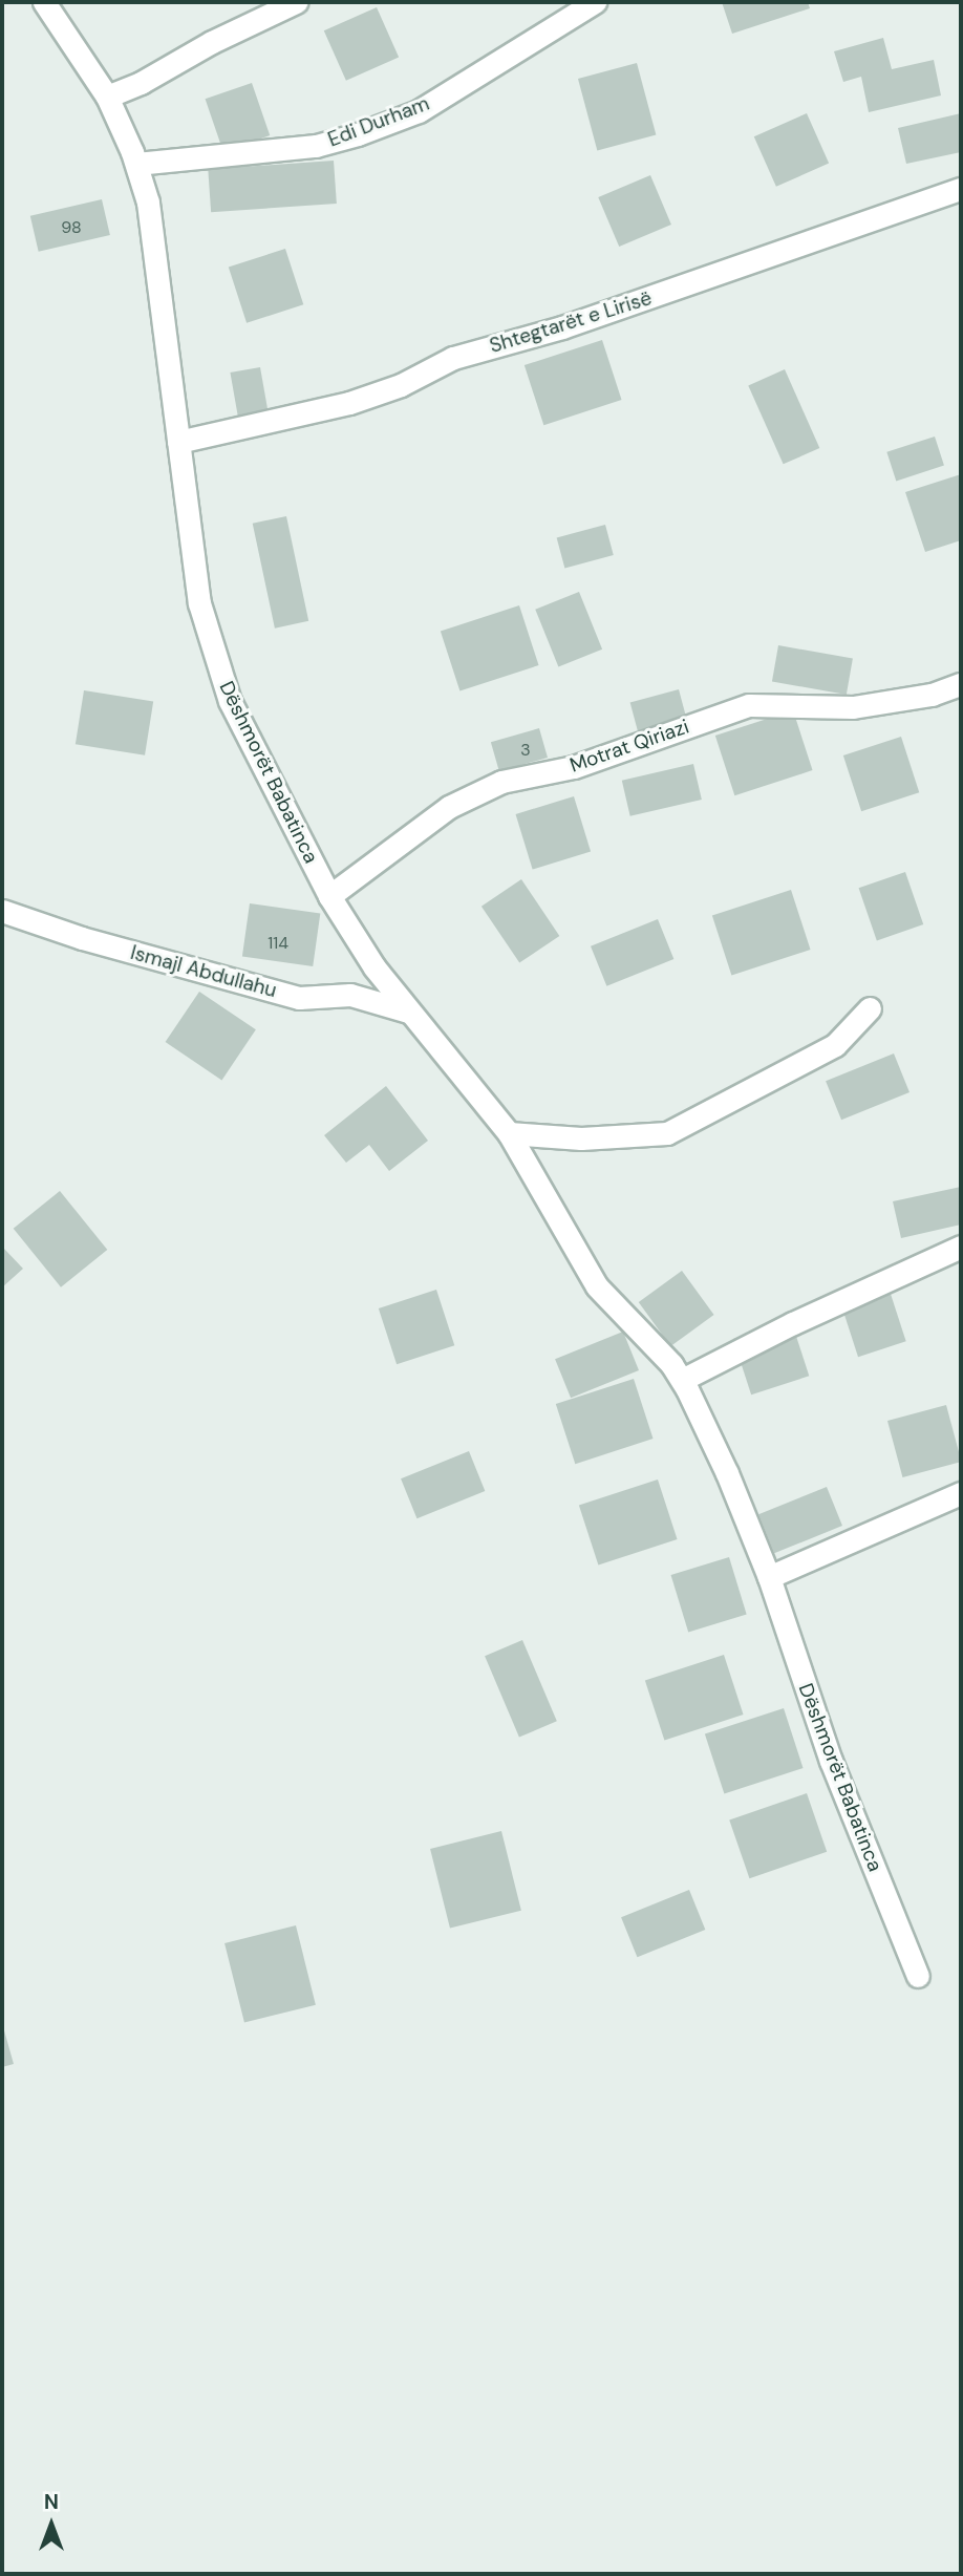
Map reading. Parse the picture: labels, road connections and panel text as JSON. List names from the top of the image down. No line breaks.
{"streets":{"street":["Edi Durham","Shtegtarët e Lirisë","Motrat Qiriazi","Dëshmorët Babatinca","Ismajl Abdullahu"]},"crossings":[["Edi Durham","Dëshmorët Babatinca"],["Shtegtarët e Lirisë","Dëshmorët Babatinca"],["Motrat Qiriazi","Dëshmorët Babatinca"],["Dëshmorët Babatinca","Ismajl Abdullahu"]],"house_numbers":["98","3","114"],"north":"top"}
